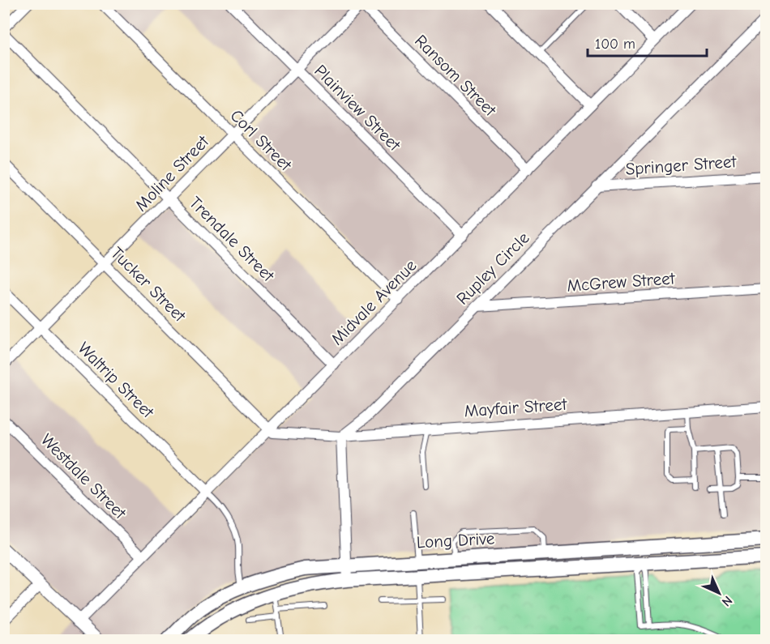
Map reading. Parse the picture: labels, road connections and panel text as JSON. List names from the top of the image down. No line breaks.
{"streets":{"main road":["Long Drive"],"street":["Ransom Street","Plainview Street","Corl Street","Springer Street","Moline Street","Trendale Street","Rupley Circle","McGrew Street","Tucker Street","Midvale Avenue","Waltrip Street","Mayfair Street","Westdale Street"]},"crossings":[["Ransom Street","Moline Street"],["Ransom Street","Midvale Avenue"],["Plainview Street","Moline Street"],["Plainview Street","Midvale Avenue"],["Corl Street","Moline Street"],["Corl Street","Midvale Avenue"],["Springer Street","Rupley Circle"],["Moline Street","Trendale Street"],["Moline Street","Tucker Street"],["Moline Street","Waltrip Street"],["Trendale Street","Midvale Avenue"],["Rupley Circle","McGrew Street"],["Rupley Circle","Mayfair Street"],["Tucker Street","Midvale Avenue"],["Tucker Street","Mayfair Street"],["Midvale Avenue","Waltrip Street"],["Midvale Avenue","Mayfair Street"],["Midvale Avenue","Westdale Street"]],"scale_bar":"100 m","north":"bottom right"}
